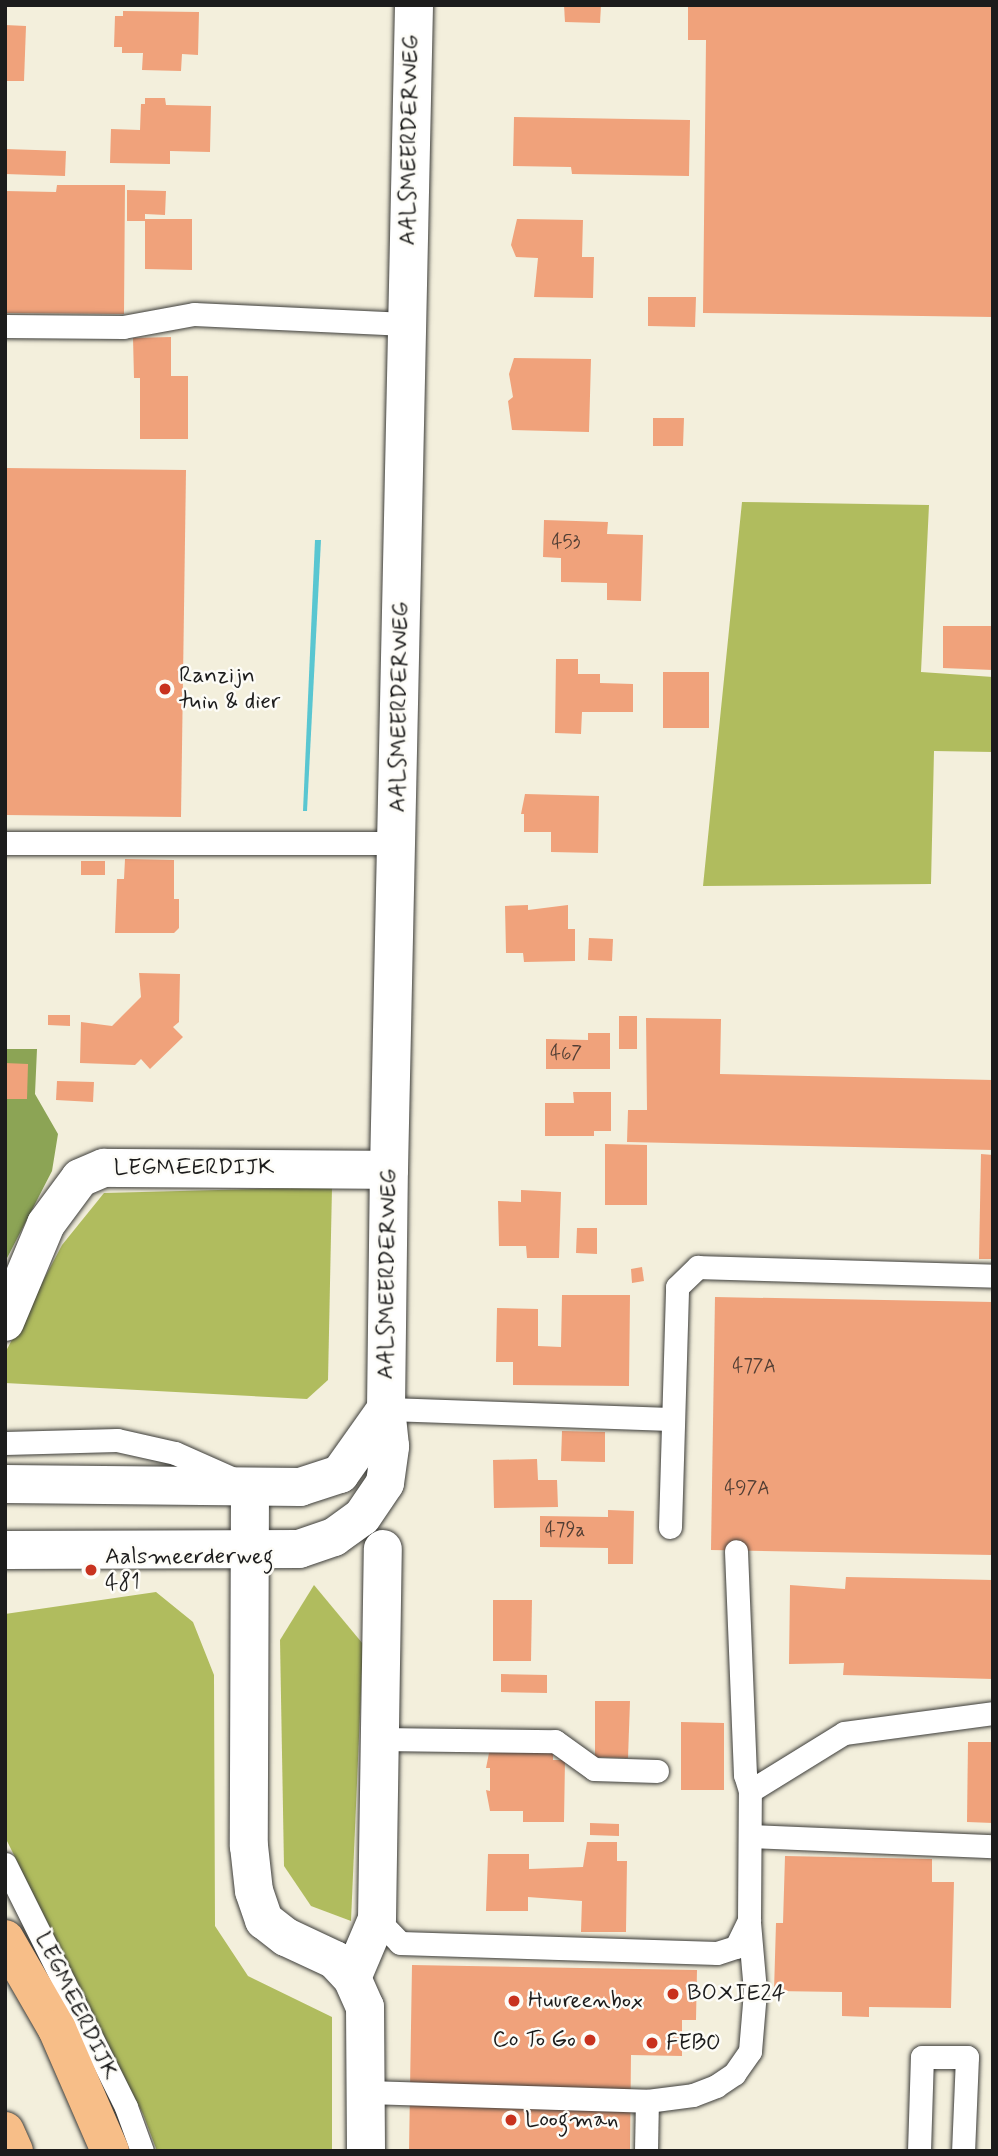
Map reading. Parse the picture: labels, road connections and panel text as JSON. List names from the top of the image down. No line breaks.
{"streets":{"main road":["LEGMEERDIJK"],"street":["AALSMEERDERWEG"]},"crossings":[["AALSMEERDERWEG","LEGMEERDIJK"]],"places":["Ranzijn tuin & dier","Aalsmeerderweg 481","BOXIE24","Huureenbox","Co To Go","FEBO","Loogman"],"house_numbers":["453","467","477A","497A","479a"]}
